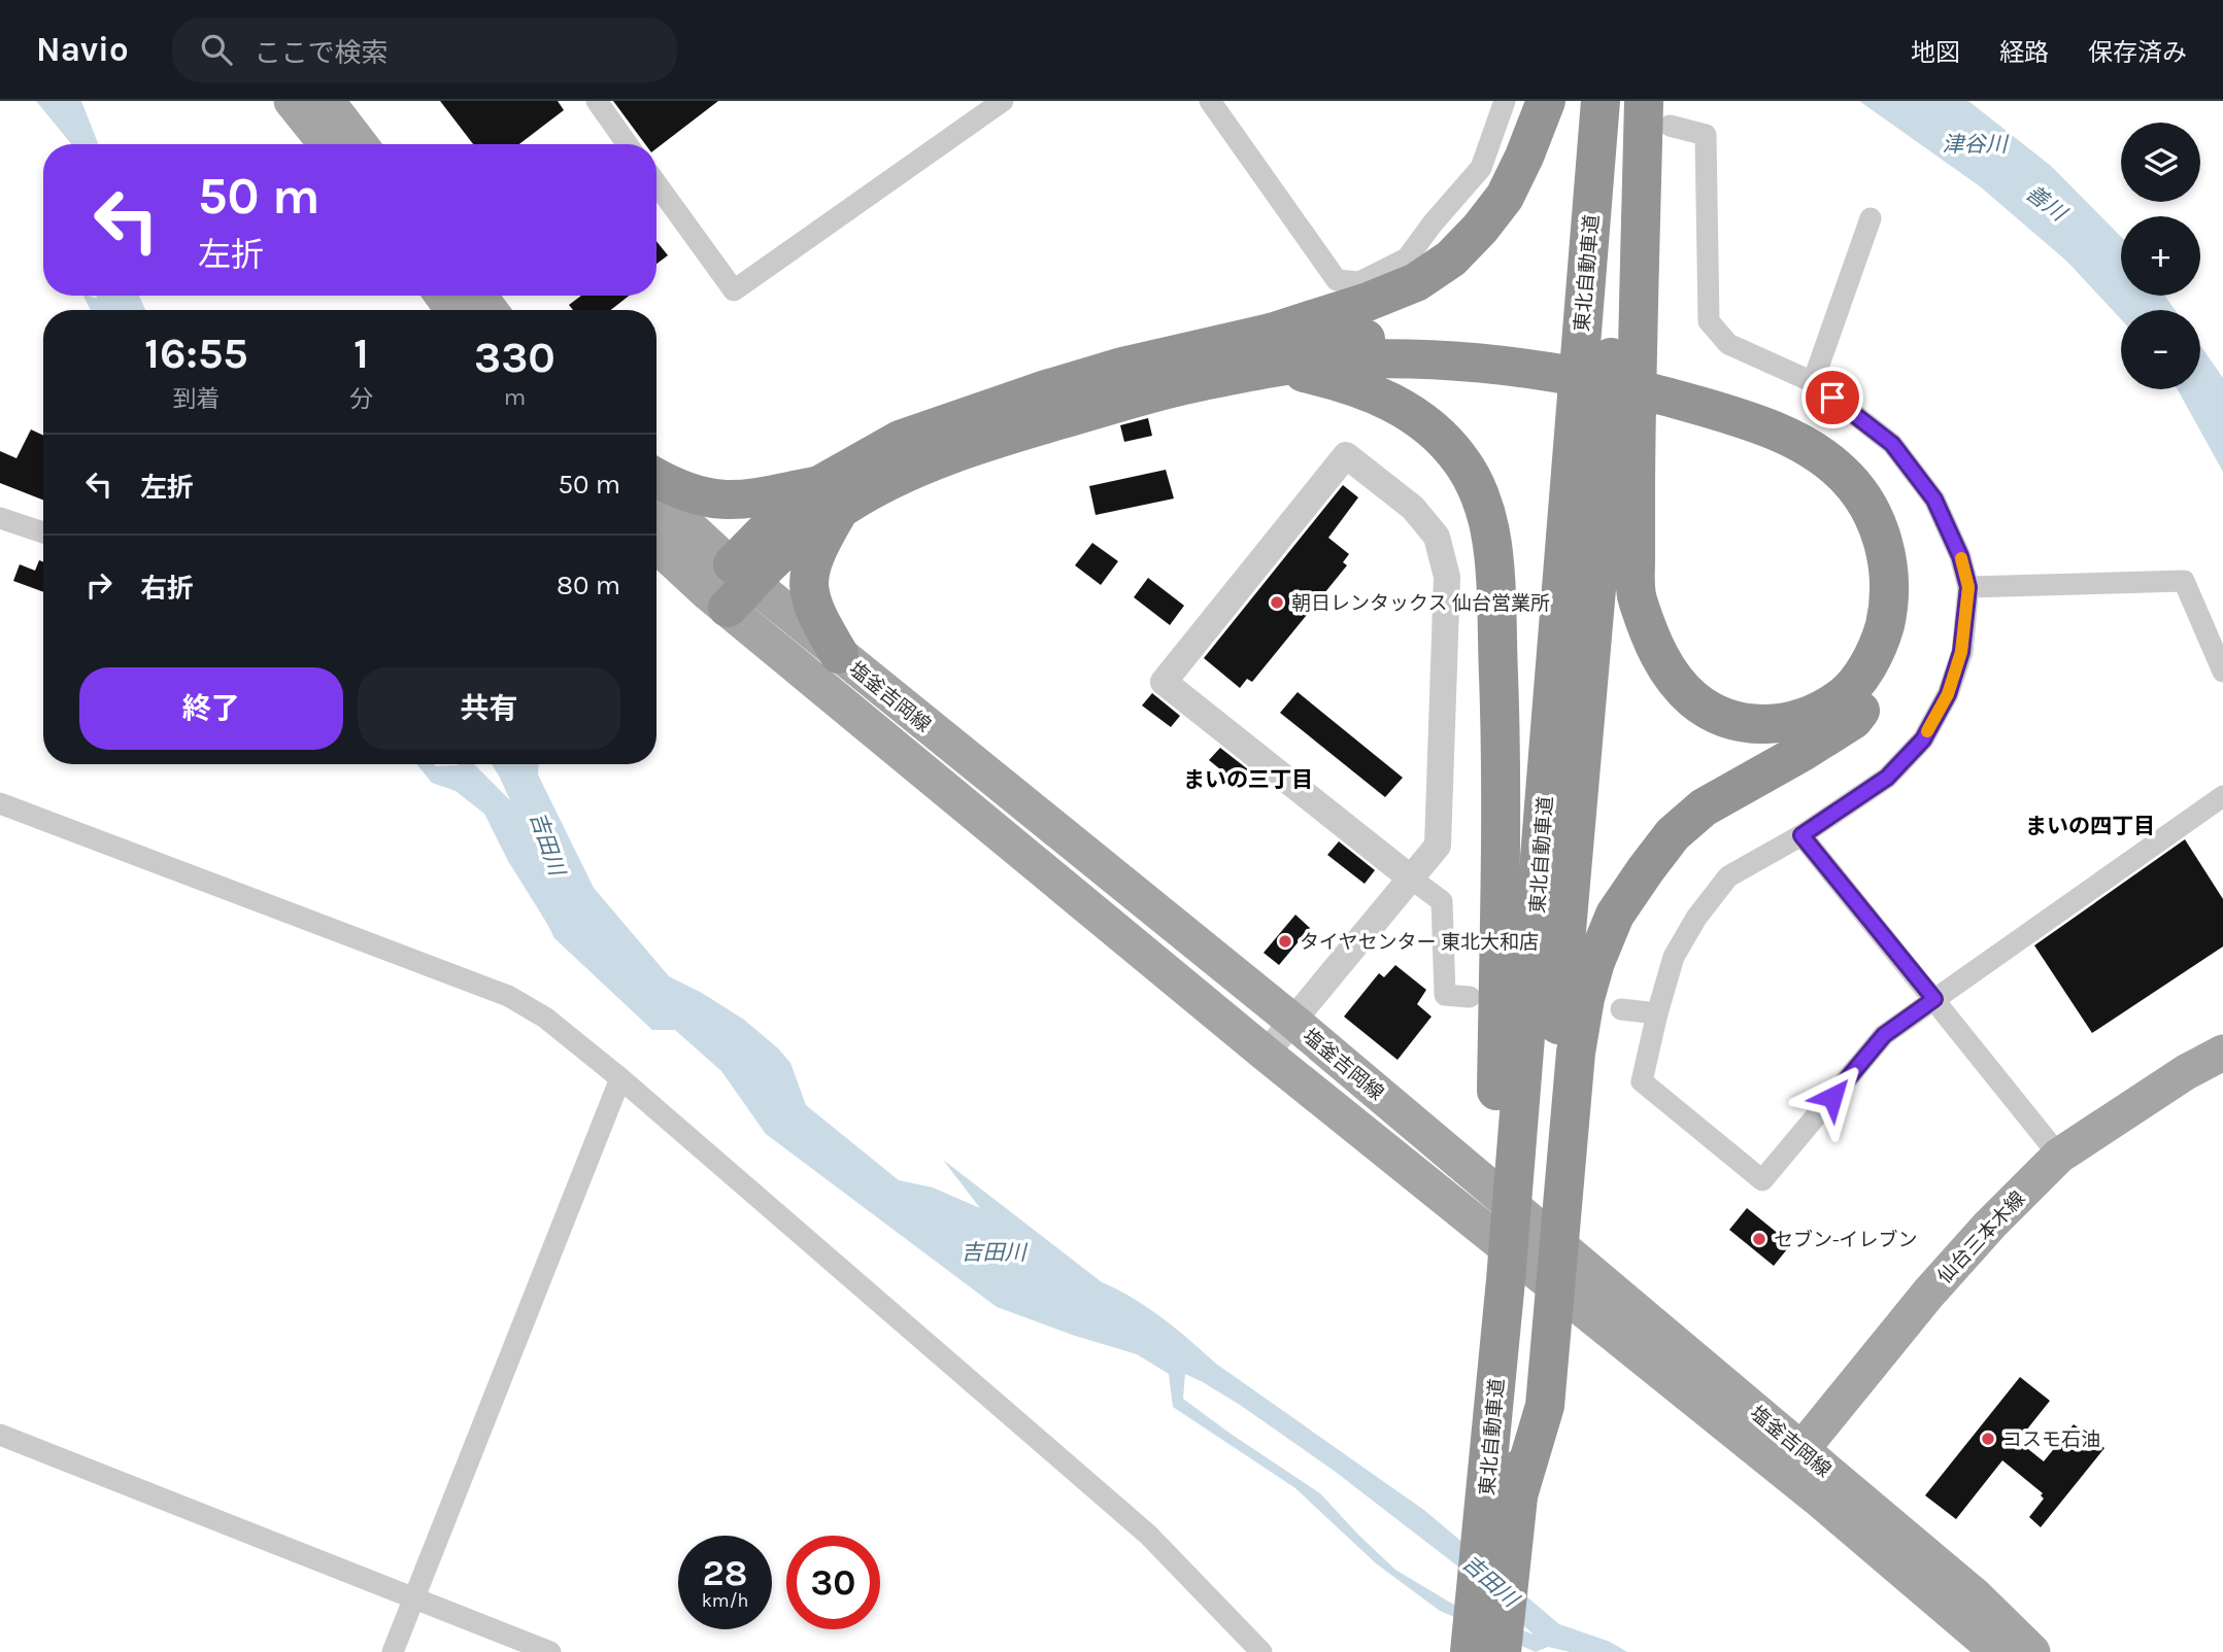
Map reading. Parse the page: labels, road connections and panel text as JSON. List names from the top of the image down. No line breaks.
{"streets":{"highway":["東北自動車道"],"main road":["塩釜吉岡線","仙台三本木線"]},"crossings":[["塩釜吉岡線","仙台三本木線"]],"districts":["まいの三丁目","まいの四丁目"],"water":["津谷川","善川","吉田川"],"places":["朝日レンタックス 仙台営業所","タイヤセンター 東北大和店","セブン-イレブン","コスモ石油"],"page":{"header":"Navio","search":"ここで検索","nav":["地図","経路","保存済み"],"map_buttons":["+","−"],"turn":["50 m","左折"],"eta":["16:55","到着","1","分","330","m"],"list":[{"name":"左折","value":"50 m"},{"name":"右折","value":"80 m"}],"buttons":["終了","共有"],"speed":"28 km/h","limit":"30"}}
